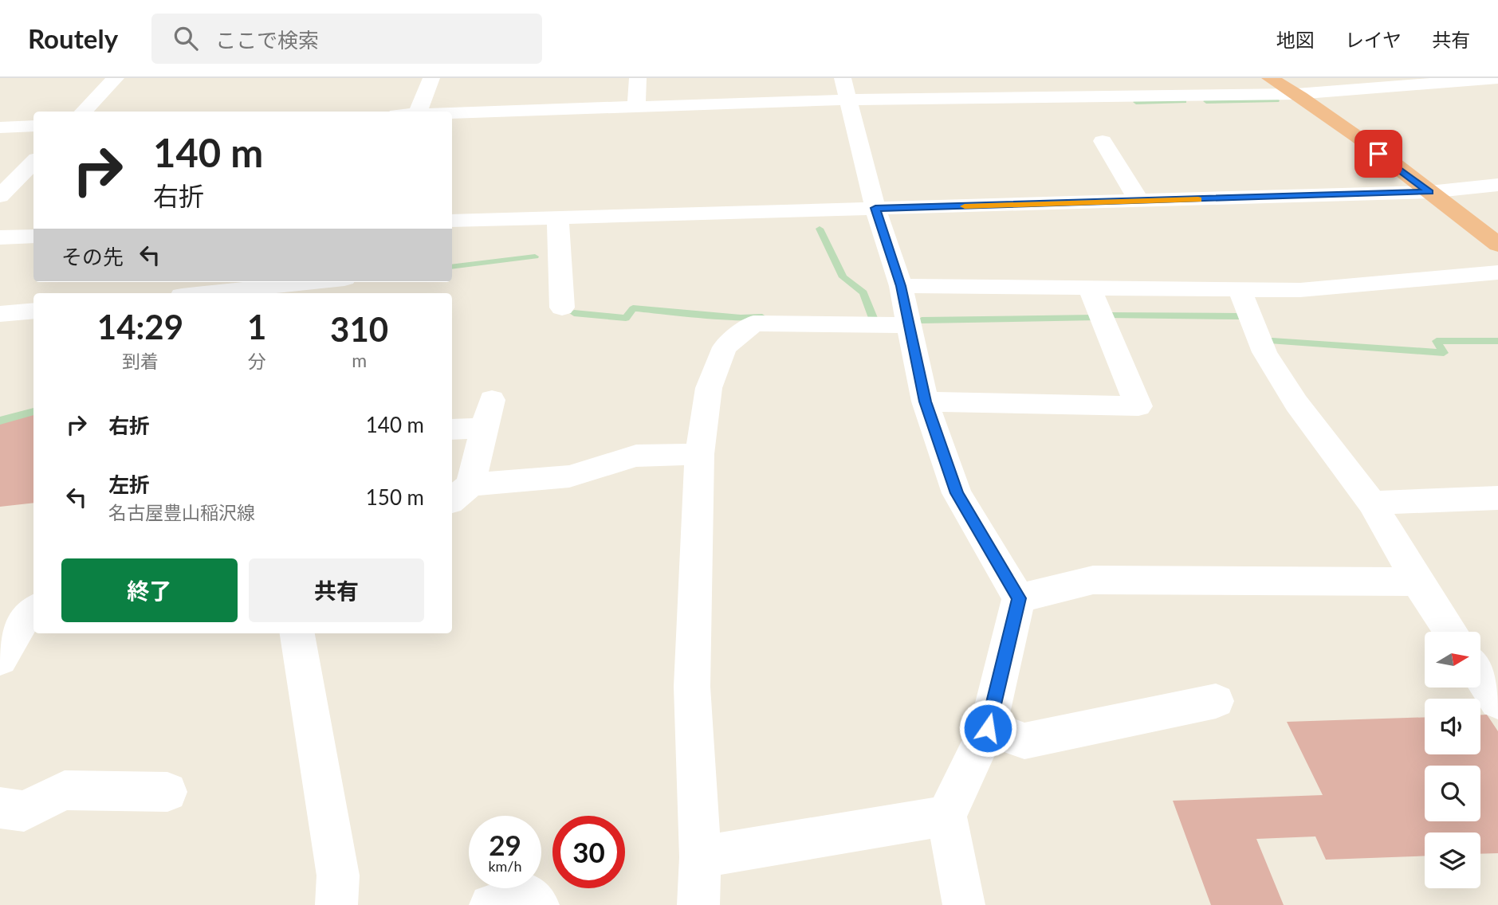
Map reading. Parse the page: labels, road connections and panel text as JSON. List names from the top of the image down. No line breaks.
{"north":"right","page":{"header":"Routely","search":"ここで検索","nav":["地図","レイヤ","共有"],"turn":["140 m","右折"],"then":"その先","eta":["14:29","到着","1","分","310","m"],"list":[{"name":"右折","value":"140 m"},{"name":"左折","note":"名古屋豊山稲沢線","value":"150 m"}],"buttons":["終了","共有"],"speed":"29 km/h","limit":"30"}}
